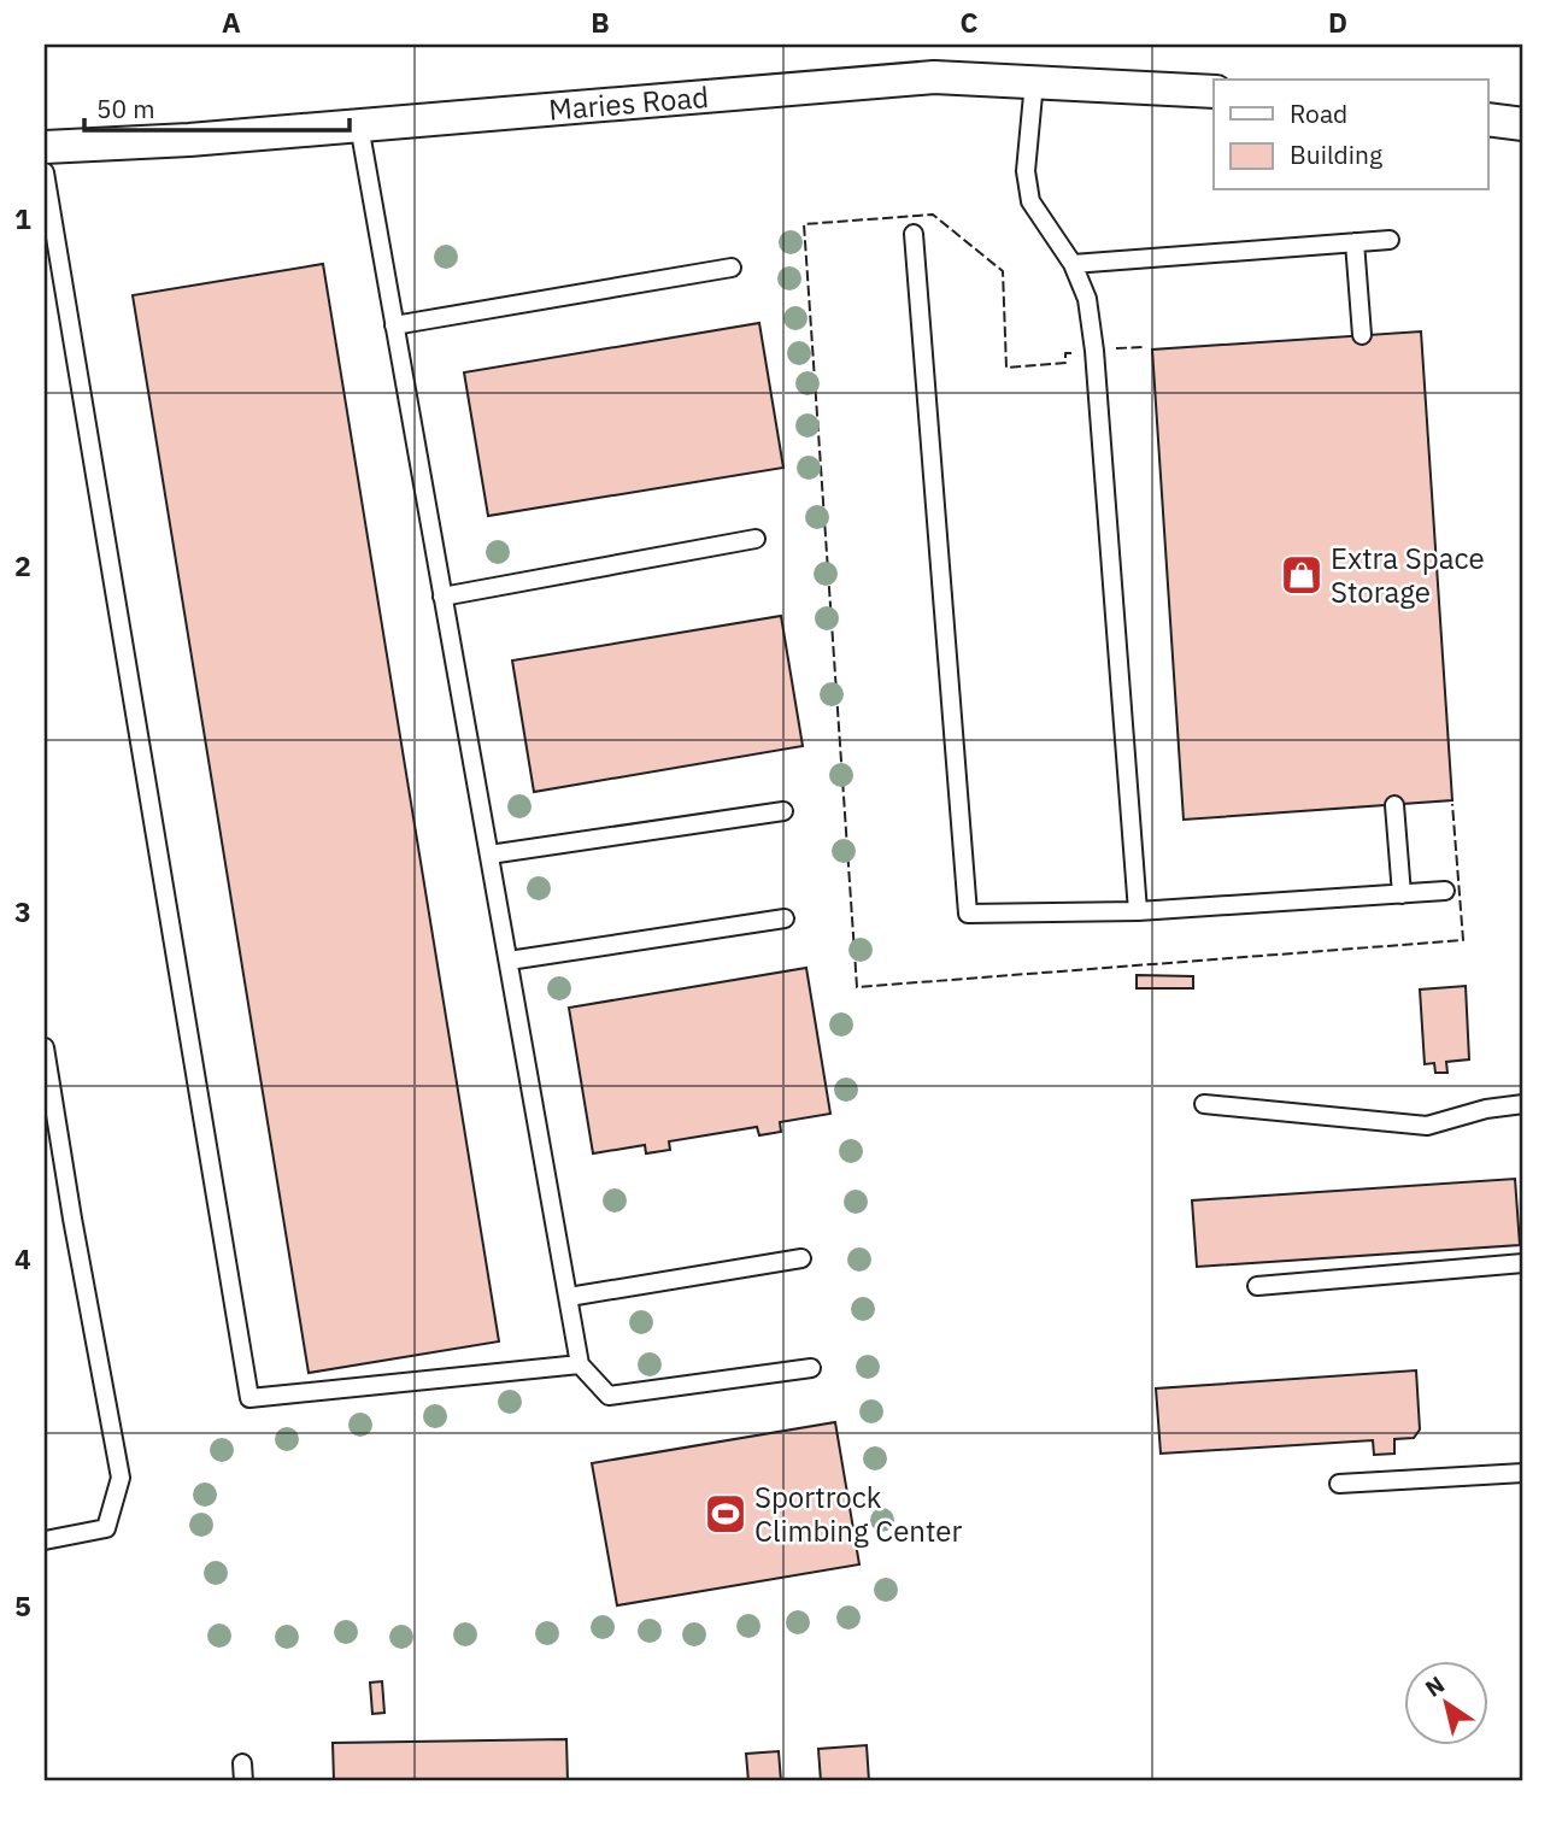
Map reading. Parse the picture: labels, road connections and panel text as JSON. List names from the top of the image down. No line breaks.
{"streets":{"street":["Maries Road"]},"places":{"shop":["Extra Space Storage"],"sports":["Sportrock Climbing Center"]},"legend":["Road","Building"],"scale_bar":"50 m","north":"top left","grid":{"columns":["A","B","C","D"],"rows":["1","2","3","4","5"]}}
